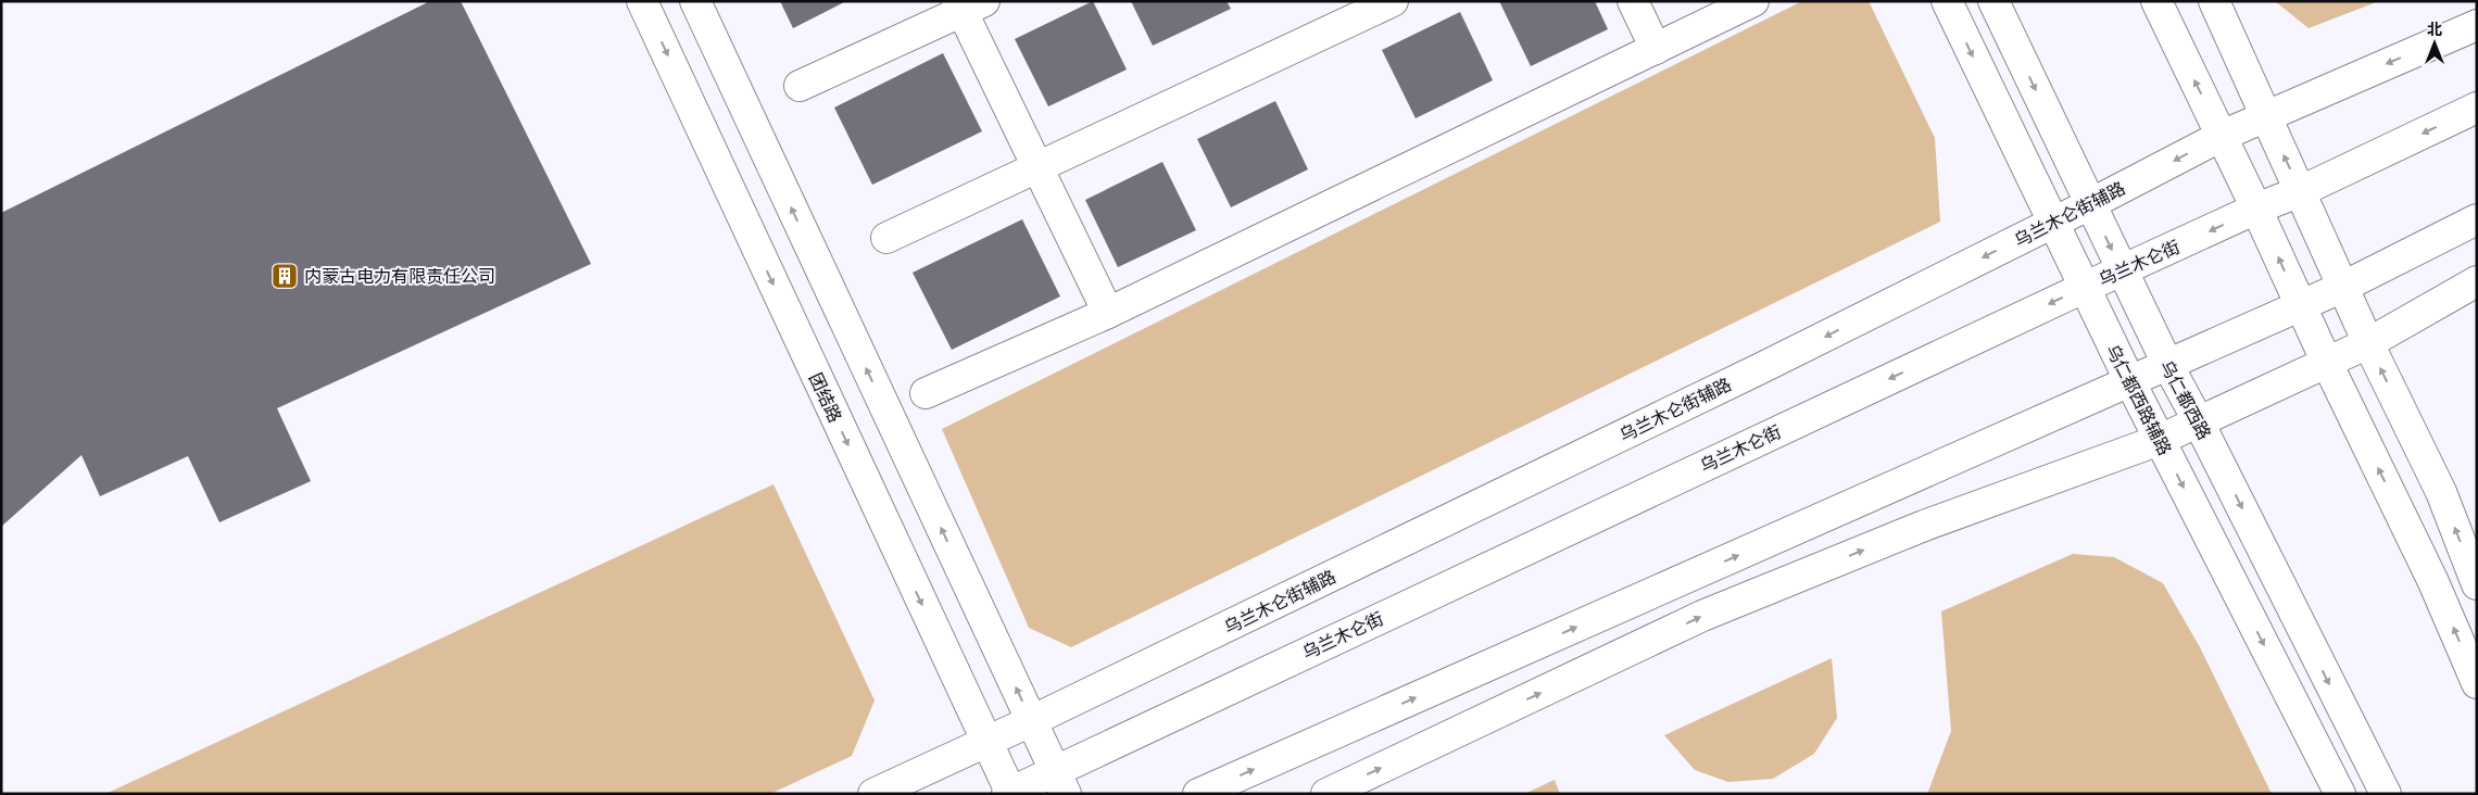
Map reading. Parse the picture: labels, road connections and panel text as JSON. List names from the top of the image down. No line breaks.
{"streets":{"street":["乌兰木仑街辅路","乌兰木仑街","团结路","乌仁都西路辅路","乌仁都西路"]},"crossings":[["乌兰木仑街辅路","团结路"],["乌兰木仑街辅路","乌仁都西路辅路"],["乌兰木仑街辅路","乌仁都西路"],["乌兰木仑街","团结路"],["乌兰木仑街","乌仁都西路辅路"],["乌兰木仑街","乌仁都西路"]],"places":{"building":["内蒙古电力有限责任公司"]},"north":"top"}
